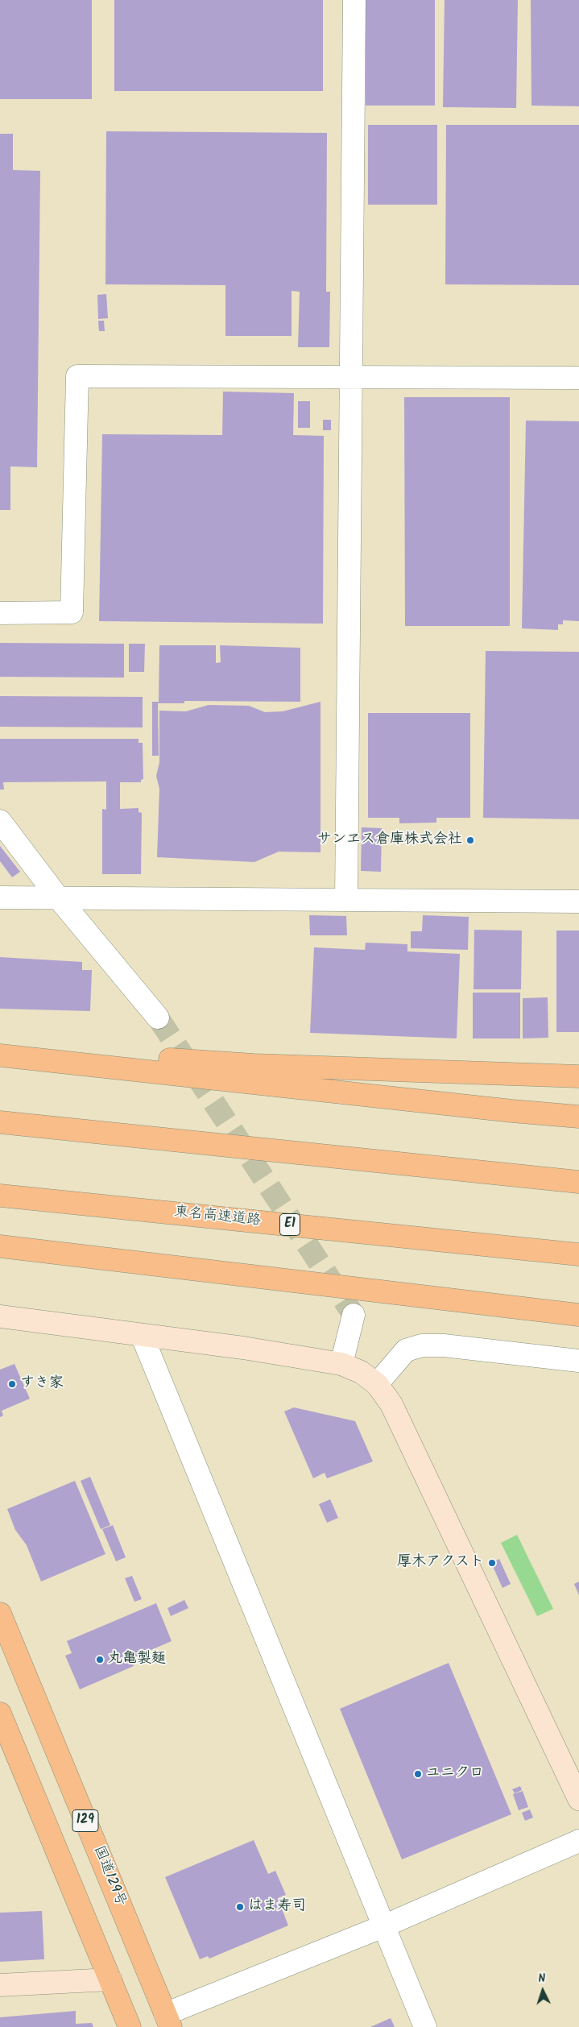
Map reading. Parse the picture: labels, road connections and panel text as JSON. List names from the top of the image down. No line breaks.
{"streets":{"highway":["東名高速道路","E1","129","国道129号"]},"places":["サンヱス倉庫株式会社","すき家","厚木アクスト","丸亀製麺","ユニクロ","はま寿司"],"north":"top"}
